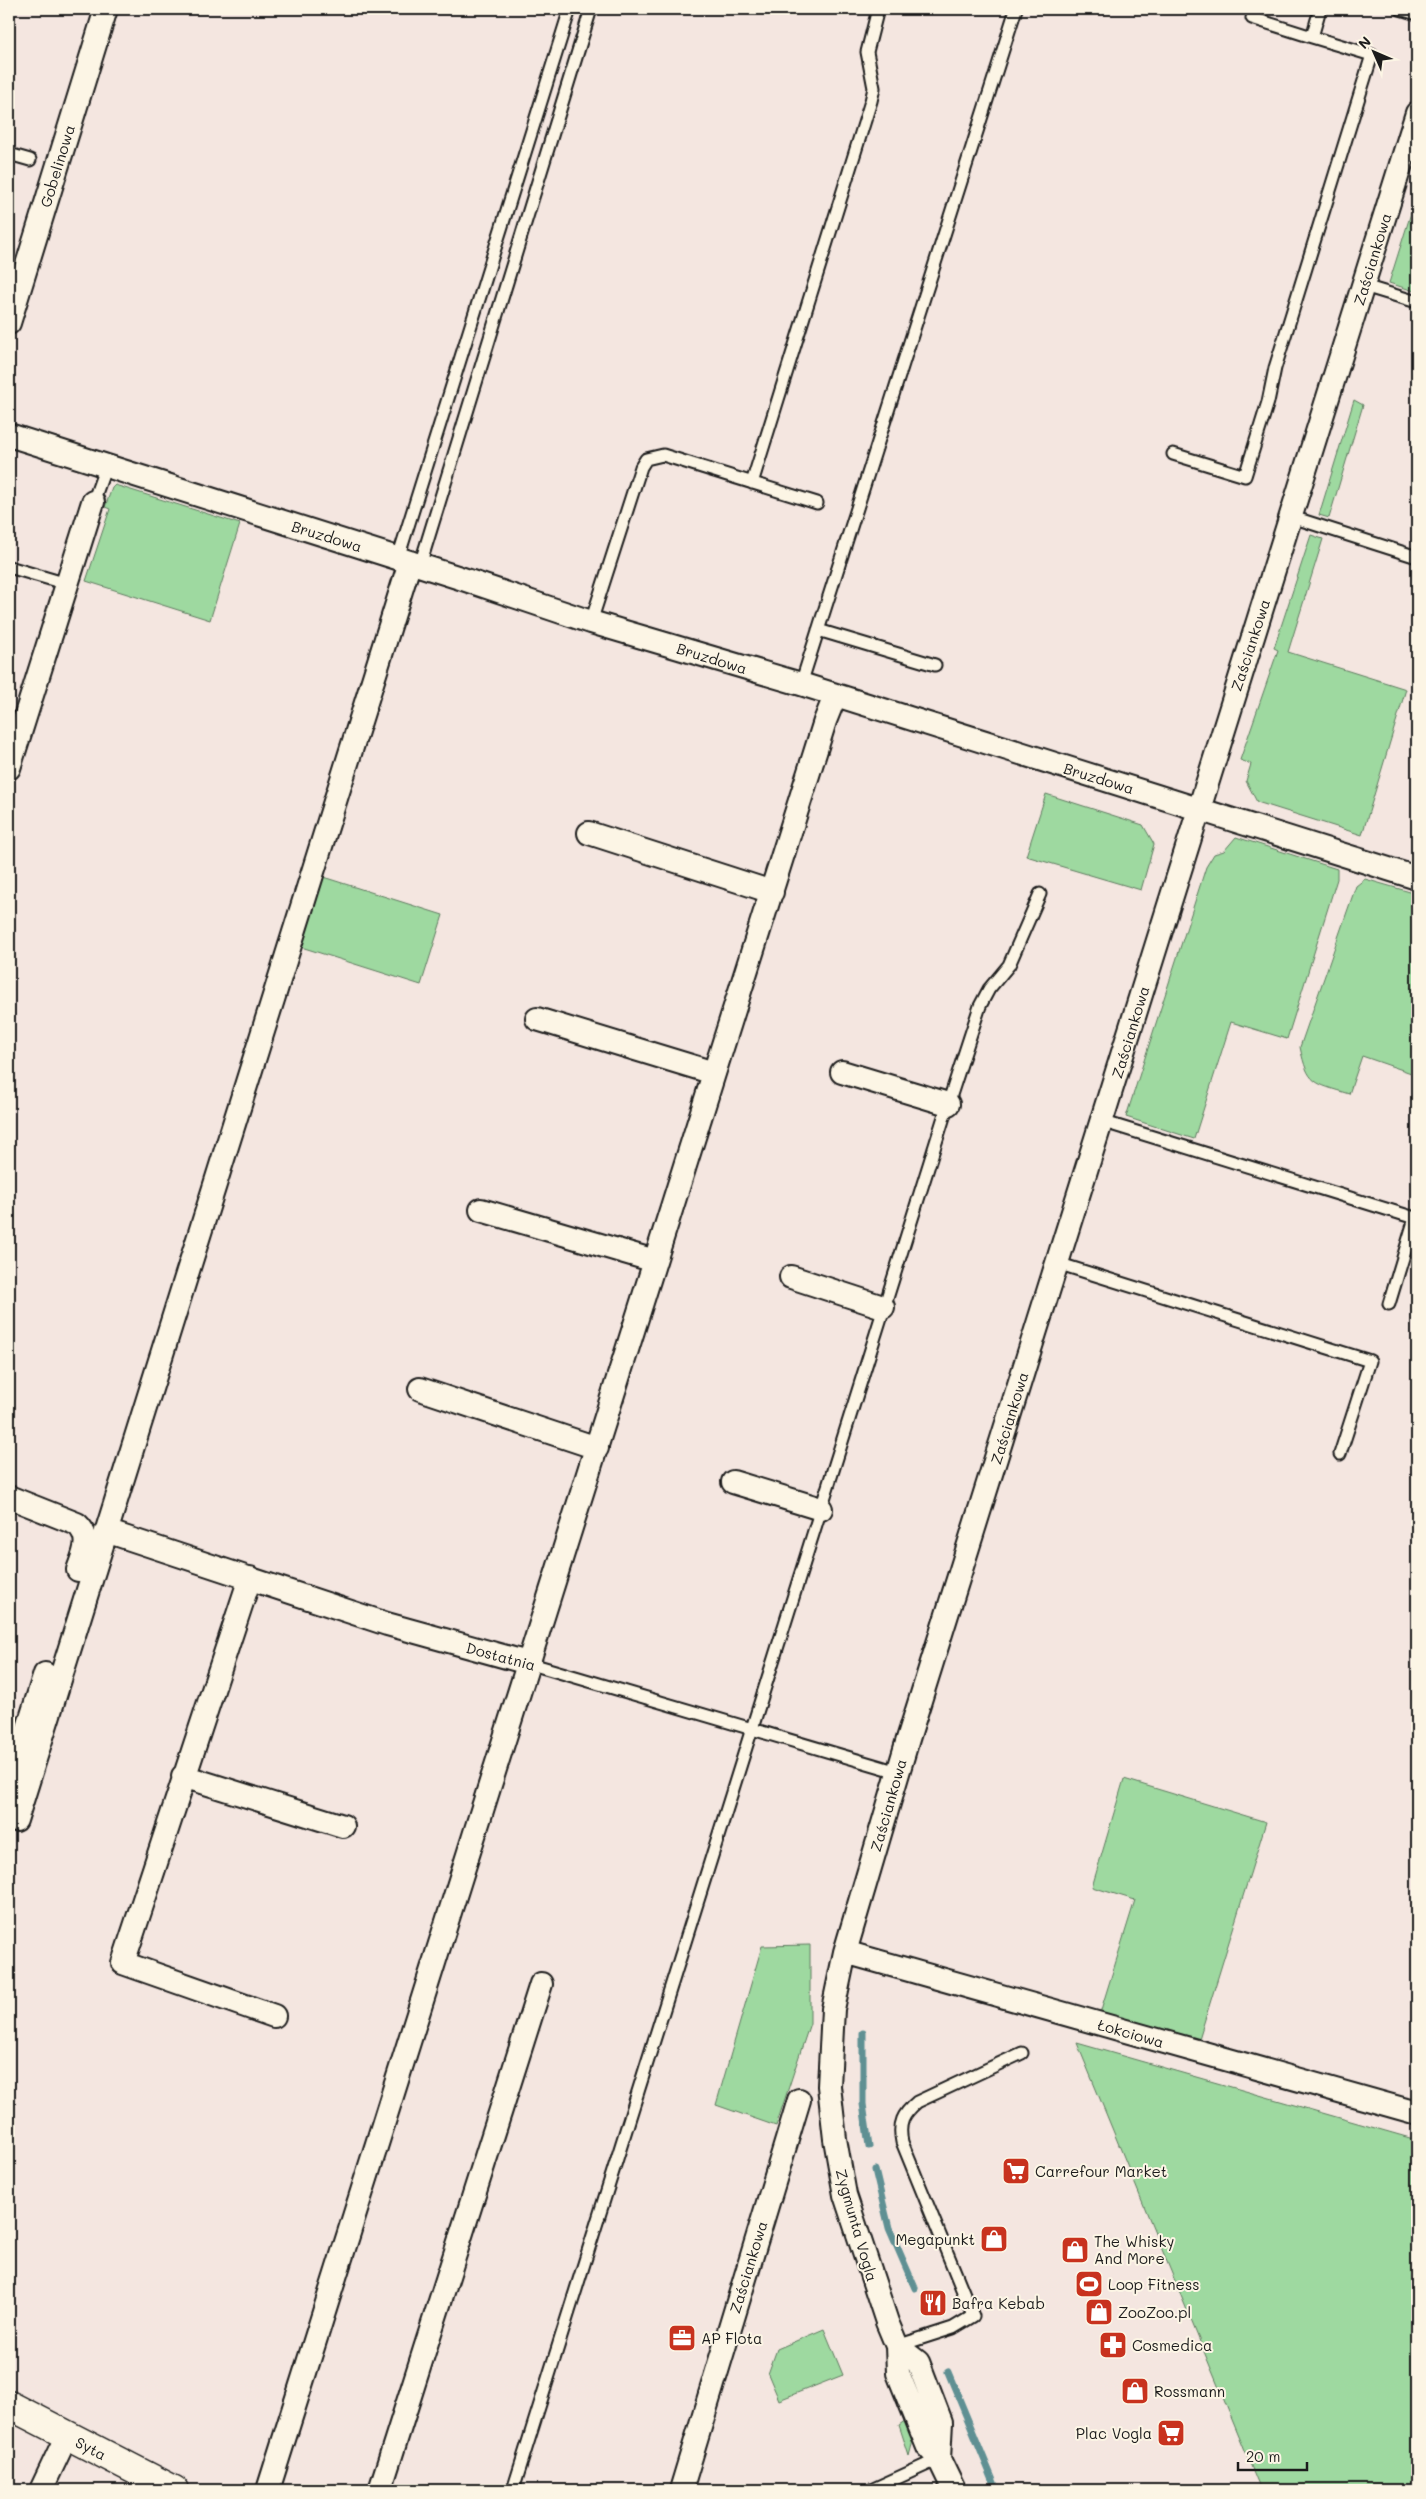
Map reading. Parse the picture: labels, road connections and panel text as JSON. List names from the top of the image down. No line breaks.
{"streets":{"street":["Gobelinowa","Zaściankowa","Bruzdowa","Dostatnia","Łokciowa","Zygmunta Vogla","Syta"]},"crossings":[["Zaściankowa","Bruzdowa"],["Zaściankowa","Dostatnia"],["Zaściankowa","Łokciowa"],["Zaściankowa","Zygmunta Vogla"],["Łokciowa","Zygmunta Vogla"]],"places":{"supermarket":["Carrefour Market","Plac Vogla"],"shop":["Megapunkt","The Whisky And More","ZooZoo.pl","Rossmann"],"sports":["Loop Fitness"],"restaurant":["Bafra Kebab"],"office":["AP Flota"],"pharmacy":["Cosmedica"]},"scale_bar":"20 m","north":"top left"}
